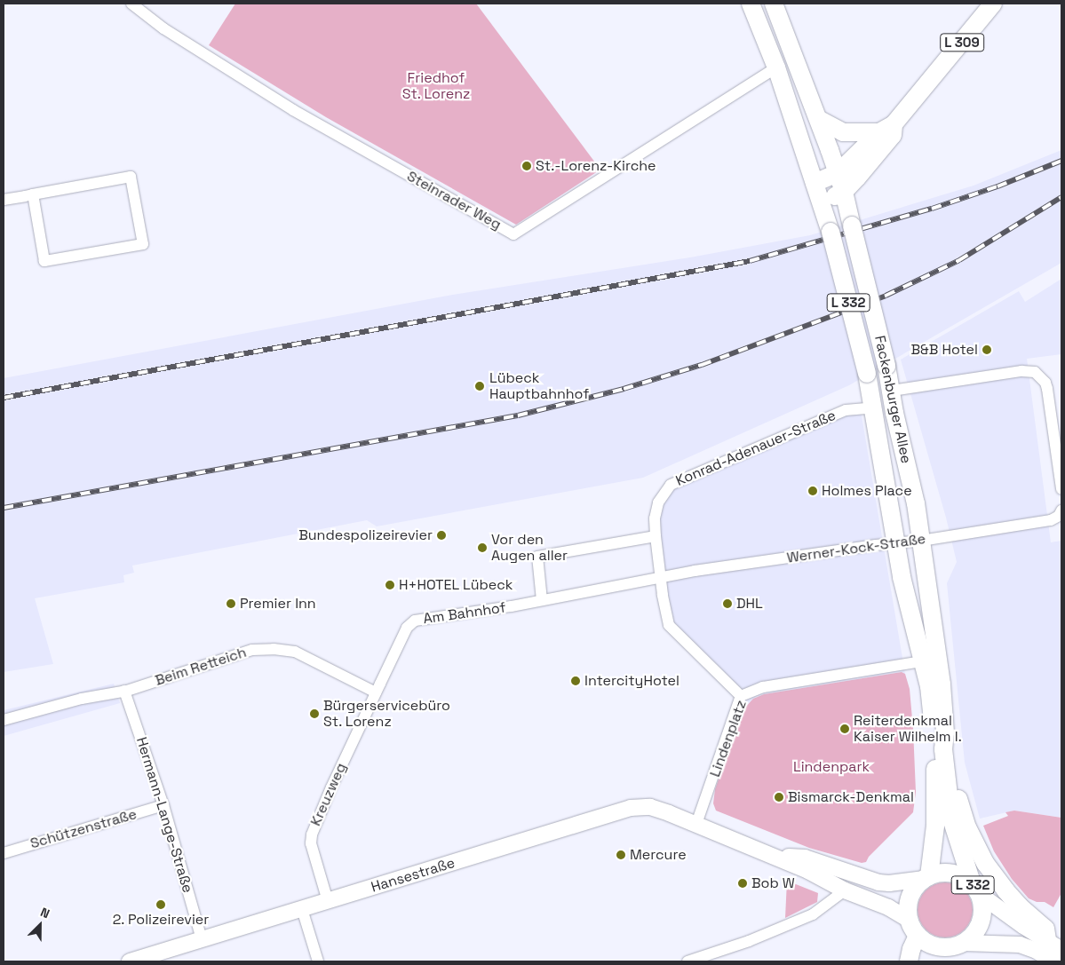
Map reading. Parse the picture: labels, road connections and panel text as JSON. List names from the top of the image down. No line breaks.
{"streets":{"main road":["L 309","L 332","Fackenburger Allee"],"street":["Steinrader Weg","Konrad-Adenauer-Straße","Werner-Kock-Straße","Am Bahnhof","Beim Retteich","Lindenplatz","Kreuzweg","Hermann-Lange-Straße","Schützenstraße","Hansestraße"]},"crossings":[["L 309","Fackenburger Allee"],["Steinrader Weg","Fackenburger Allee"],["L 332","Fackenburger Allee"],["Fackenburger Allee","Konrad-Adenauer-Straße"],["Fackenburger Allee","Werner-Kock-Straße"],["Fackenburger Allee","Lindenplatz"],["Konrad-Adenauer-Straße","Werner-Kock-Straße"],["Konrad-Adenauer-Straße","Am Bahnhof"],["Konrad-Adenauer-Straße","Lindenplatz"],["Werner-Kock-Straße","Am Bahnhof"],["Am Bahnhof","Beim Retteich"],["Am Bahnhof","Kreuzweg"],["Beim Retteich","Kreuzweg"],["Beim Retteich","Hermann-Lange-Straße"],["Lindenplatz","Hansestraße"],["Kreuzweg","Hansestraße"],["Hermann-Lange-Straße","Schützenstraße"],["Hermann-Lange-Straße","Hansestraße"]],"parks":["Friedhof St. Lorenz","Lindenpark"],"places":["St.-Lorenz-Kirche","B&B Hotel","Lübeck Hauptbahnhof","Holmes Place","Bundespolizeirevier","Vor den Augen aller","H+HOTEL Lübeck","Premier Inn","DHL","IntercityHotel","Bürgerservicebüro St. Lorenz","Reiterdenkmal Kaiser Wilhelm I.","Bismarck-Denkmal","Mercure","Bob W","2. Polizeirevier"],"north":"top right"}
